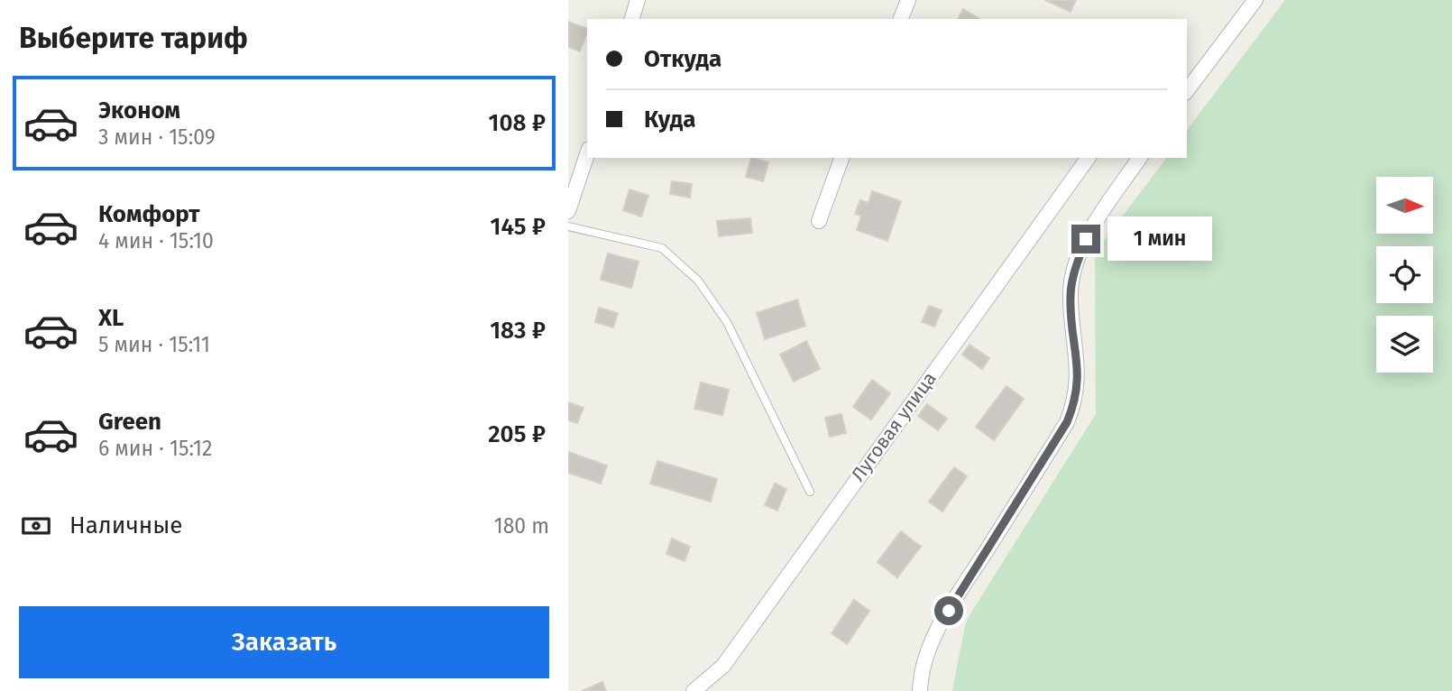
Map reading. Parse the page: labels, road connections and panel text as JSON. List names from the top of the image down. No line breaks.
{"streets":{"street":["Луговая улица"]},"north":"right","page":{"heading":"Выберите тариф","banner":["Откуда","Куда"],"list":[{"name":"Эконом","note":"3 мин · 15:09","value":"108 ₽"},{"name":"Комфорт","note":"4 мин · 15:10","value":"145 ₽"},{"name":"XL","note":"5 мин · 15:11","value":"183 ₽"},{"name":"Green","note":"6 мин · 15:12","value":"205 ₽"}],"bubble":"1 мин","pay":["Наличные","180 m"],"buttons":"Заказать"}}
